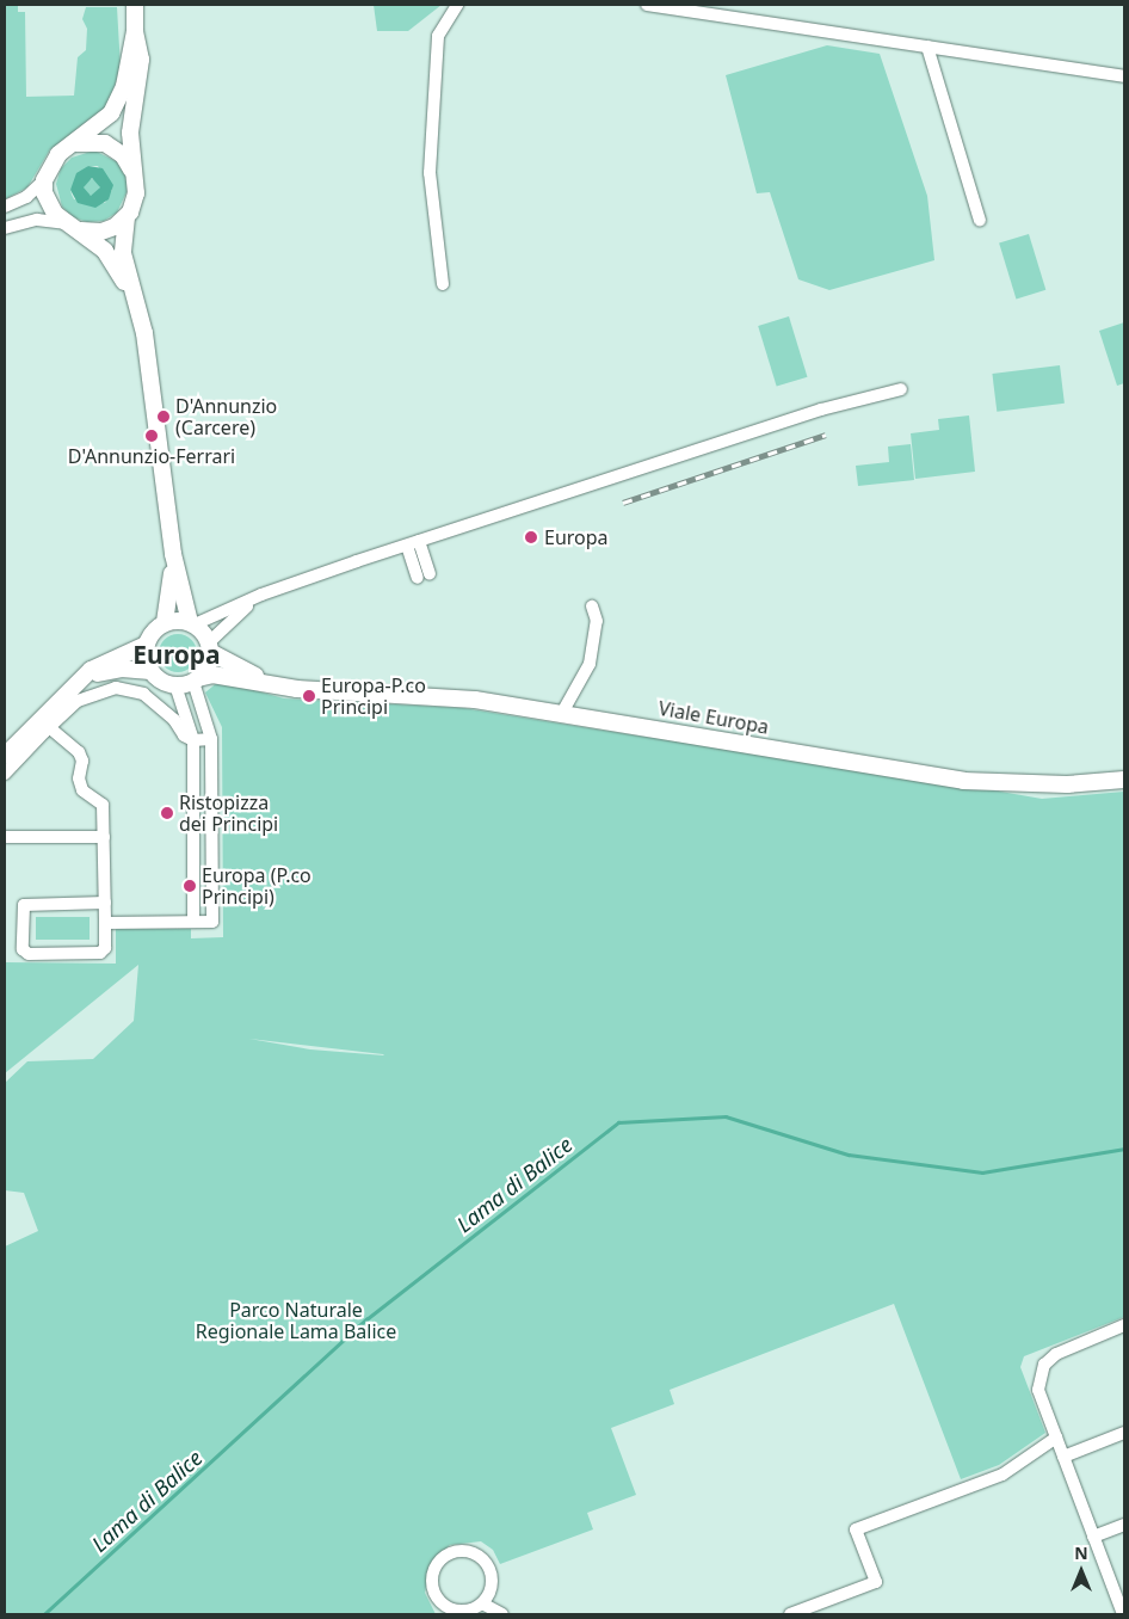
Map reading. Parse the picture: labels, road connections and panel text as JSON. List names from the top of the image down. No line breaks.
{"streets":{"main road":["Viale Europa"]},"districts":["Europa"],"water":["Lama di Balice"],"parks":["Parco Naturale Regionale Lama Balice"],"places":["D'Annunzio (Carcere)","D'Annunzio-Ferrari","Europa","Europa-P.co Principi","Ristopizza dei Principi","Europa (P.co Principi)"],"north":"top"}
